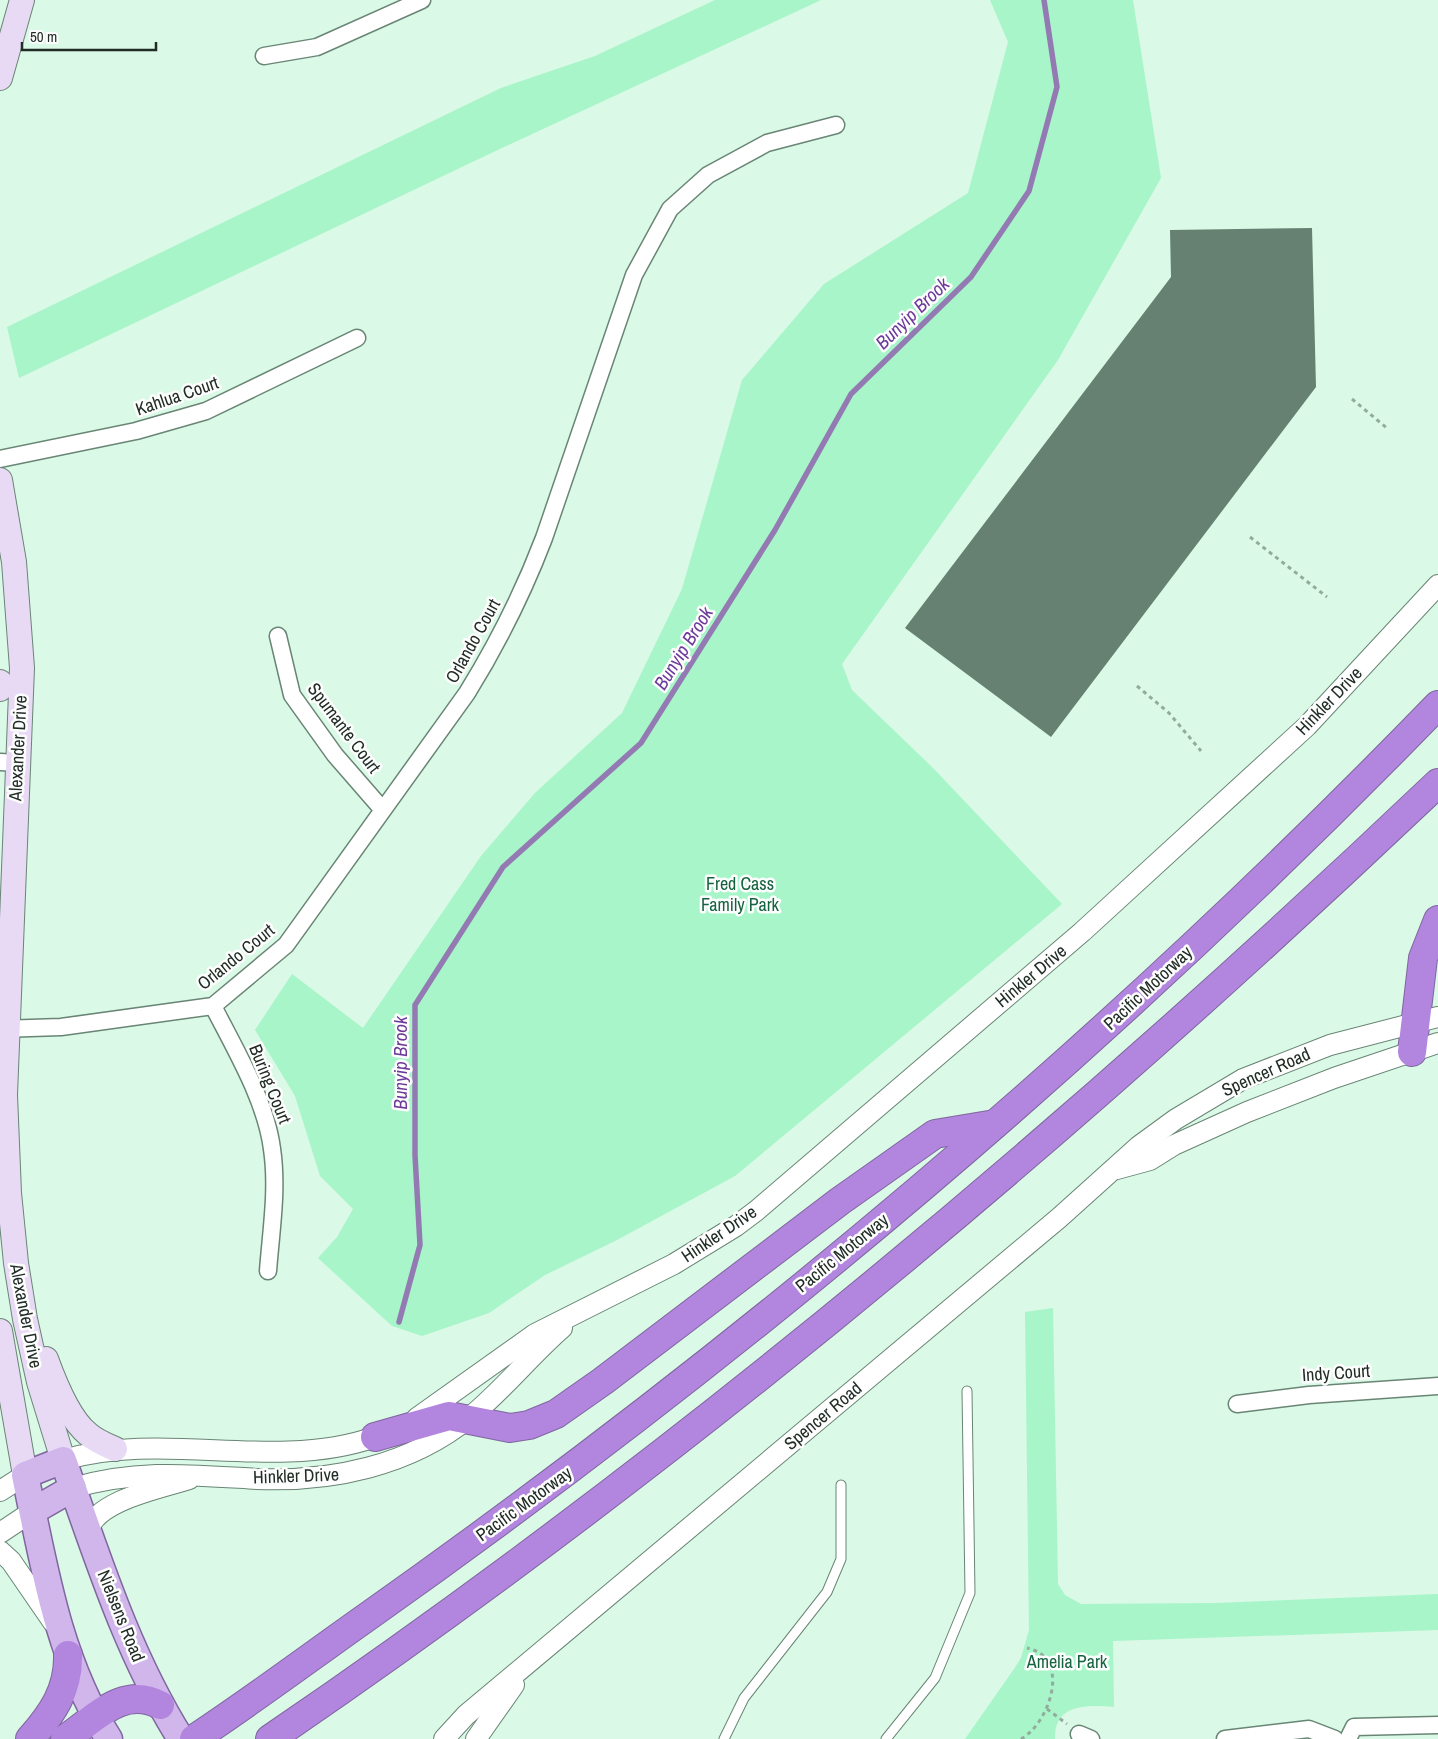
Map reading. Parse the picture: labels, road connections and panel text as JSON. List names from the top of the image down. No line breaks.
{"streets":{"highway":["Pacific Motorway"],"main road":["Hinkler Drive","Alexander Drive","Nielsens Road"],"street":["Kahlua Court","Orlando Court","Spumante Court","Spencer Road","Buring Court","Indy Court"]},"crossings":[["Orlando Court","Spumante Court"],["Orlando Court","Alexander Drive"],["Orlando Court","Buring Court"],["Hinkler Drive","Alexander Drive"],["Hinkler Drive","Nielsens Road"],["Alexander Drive","Nielsens Road"]],"water":["Bunyip Brook"],"parks":["Fred Cass Family Park","Amelia Park"],"scale_bar":"50 m"}
